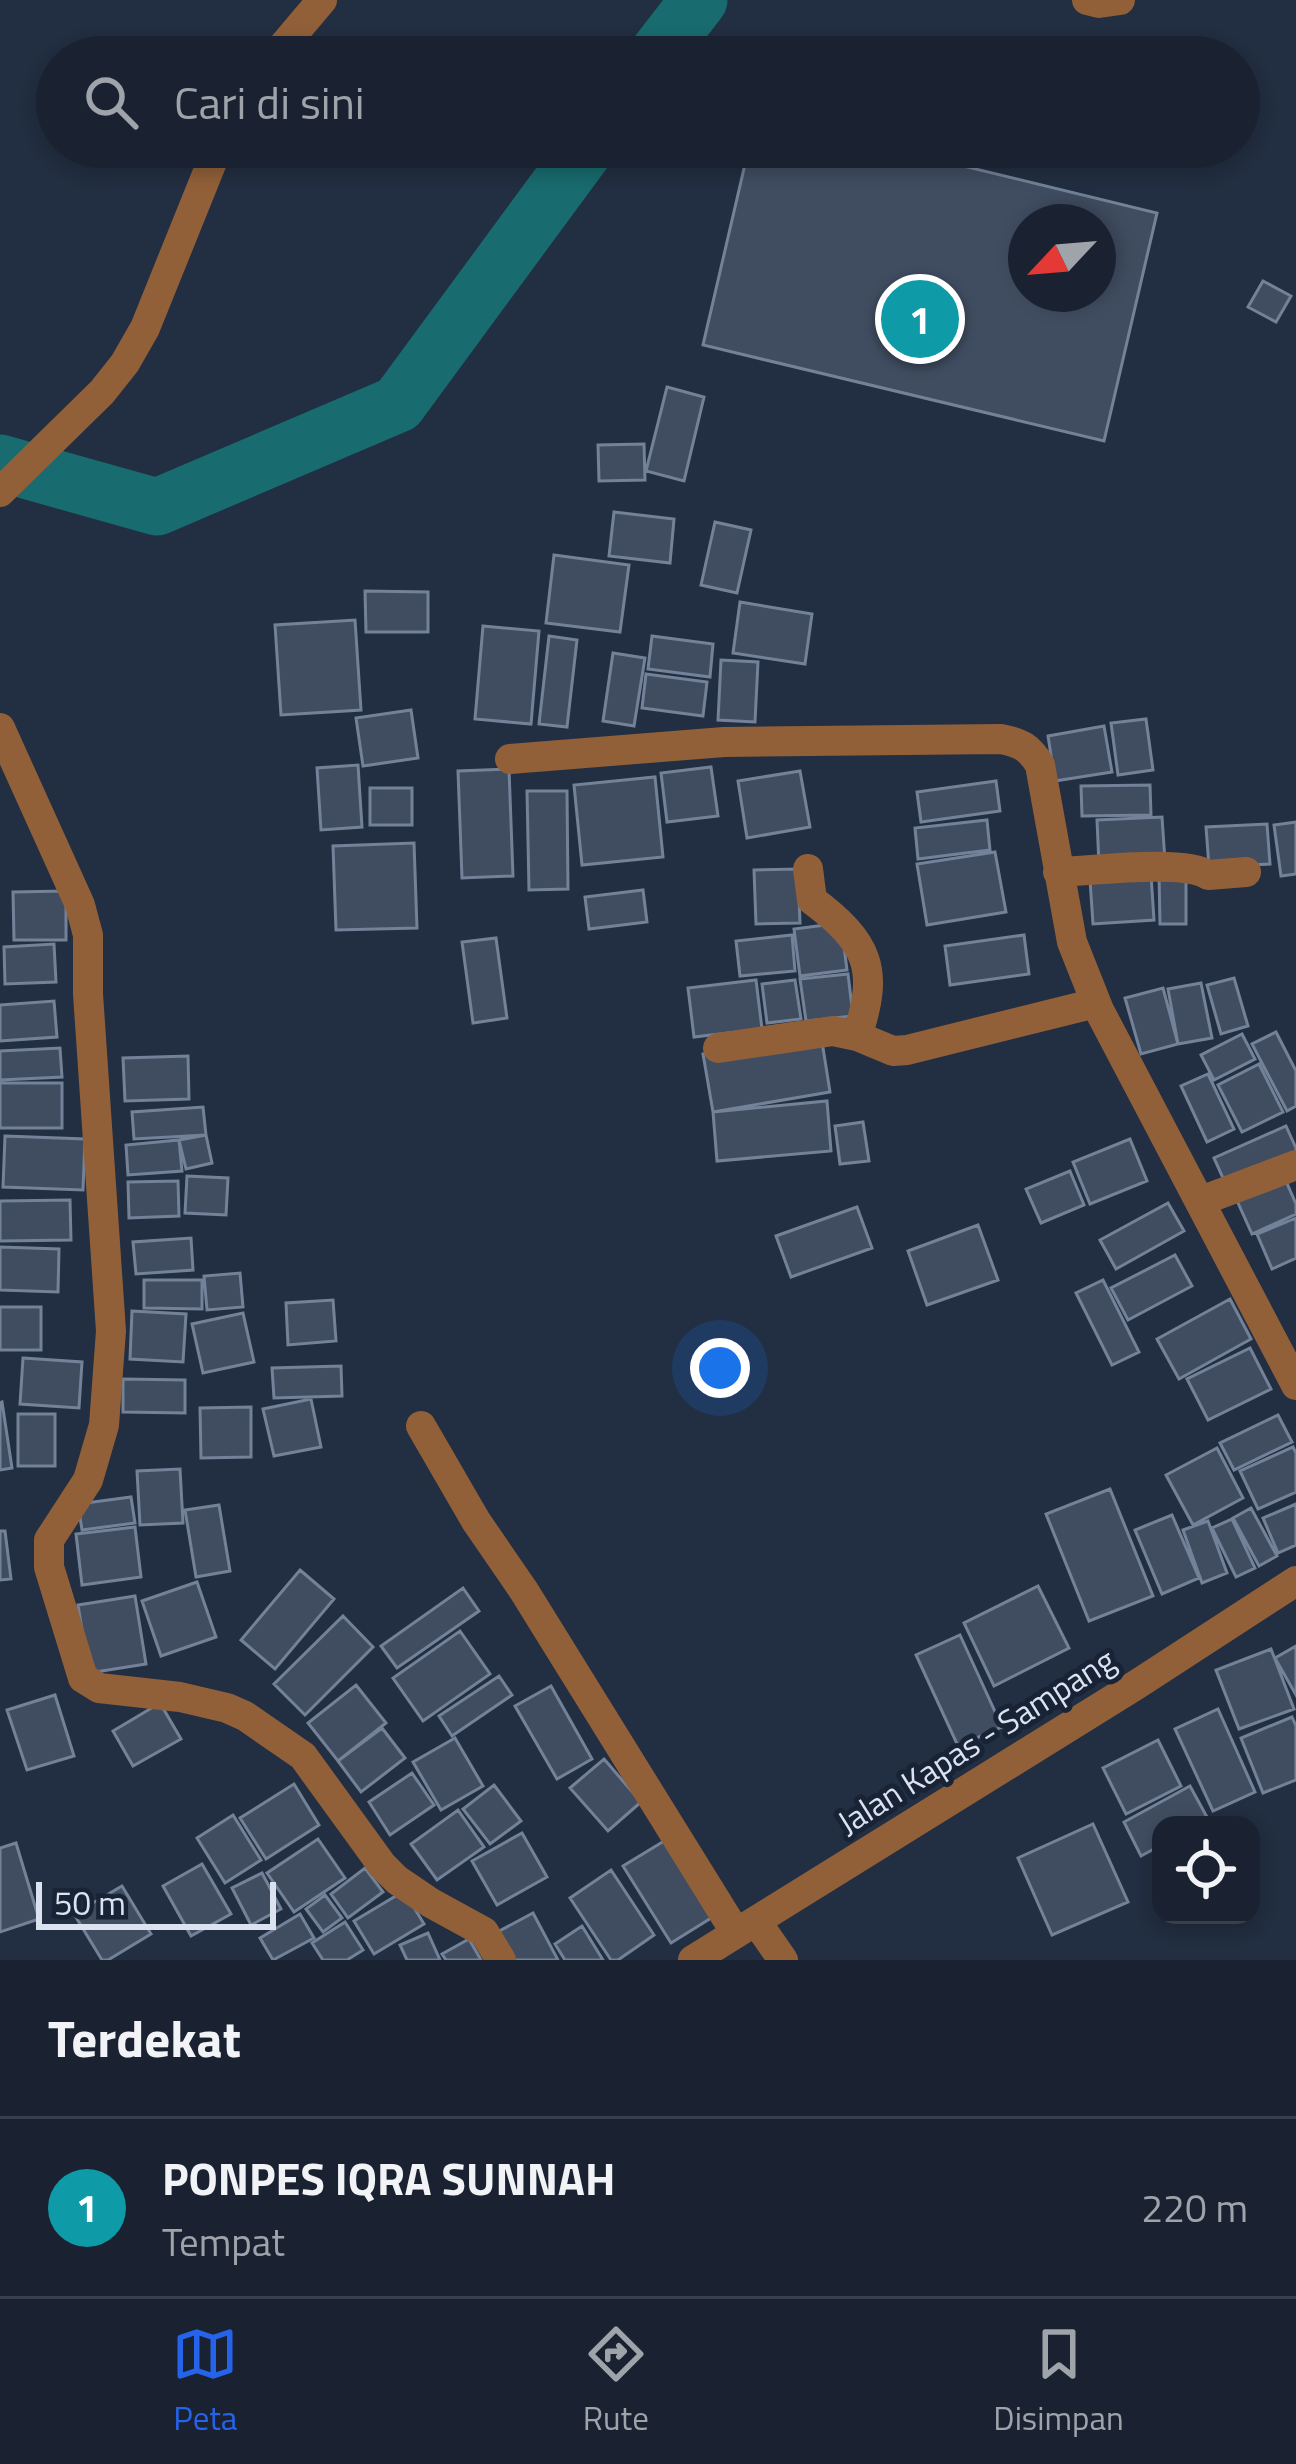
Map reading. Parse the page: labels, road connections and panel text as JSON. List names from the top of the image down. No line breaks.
{"streets":{"street":["Jalan Kapas - Sampang"]},"scale_bar":"50 m","north":"bottom left","page":{"search":"Cari di sini","pins":"1","scale":"50 m","heading":"Terdekat","list":[{"mark":"1","name":"PONPES IQRA SUNNAH","note":"Tempat","value":"220 m"}],"nav":["Peta","Rute","Disimpan"]}}
